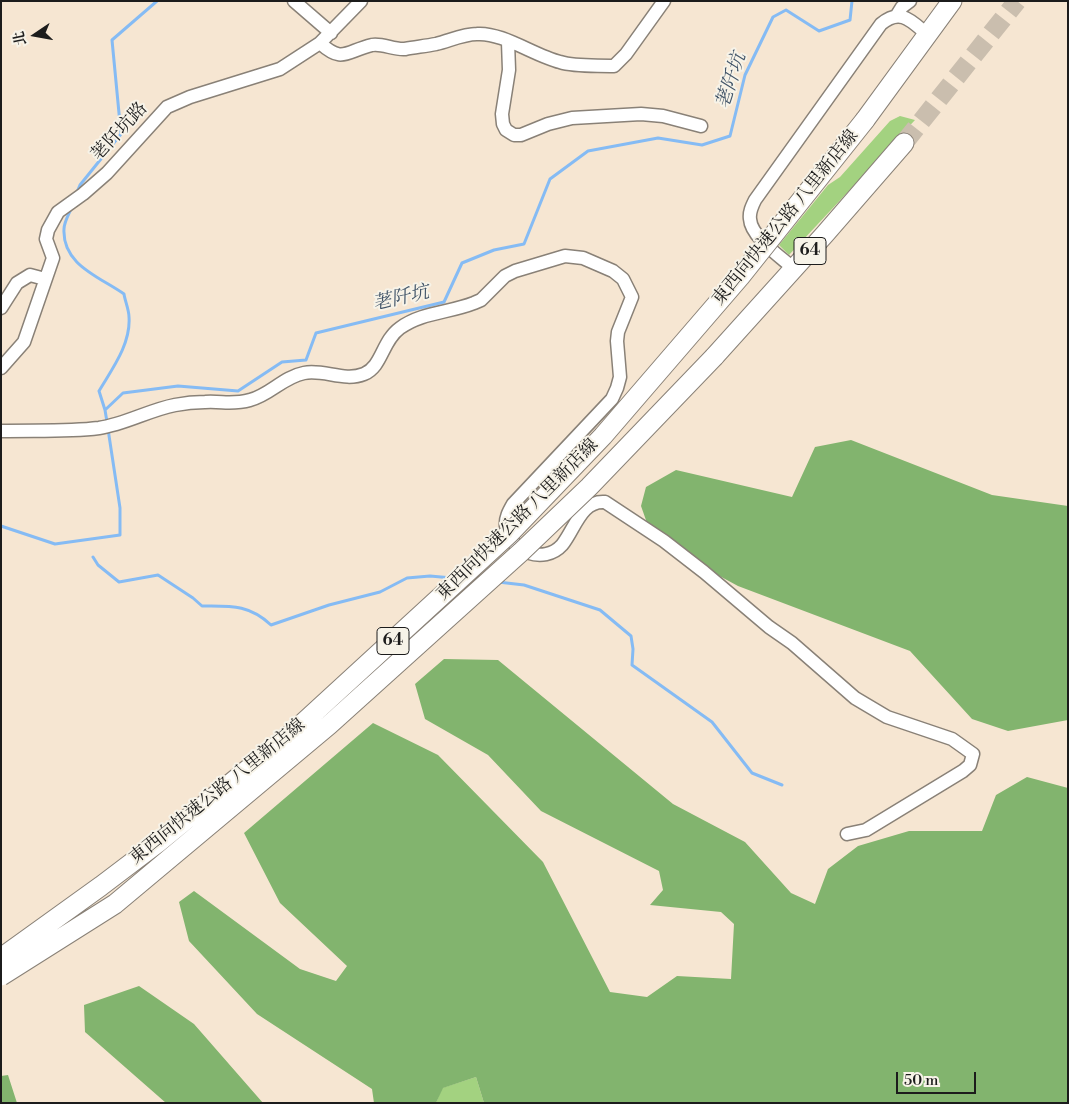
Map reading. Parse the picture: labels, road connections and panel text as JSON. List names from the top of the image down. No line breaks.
{"streets":{"highway":["東西向快速公路 八里新店線","64"],"street":["荖阡坑路"]},"water":["荖阡坑"],"scale_bar":"50 m","north":"left"}
